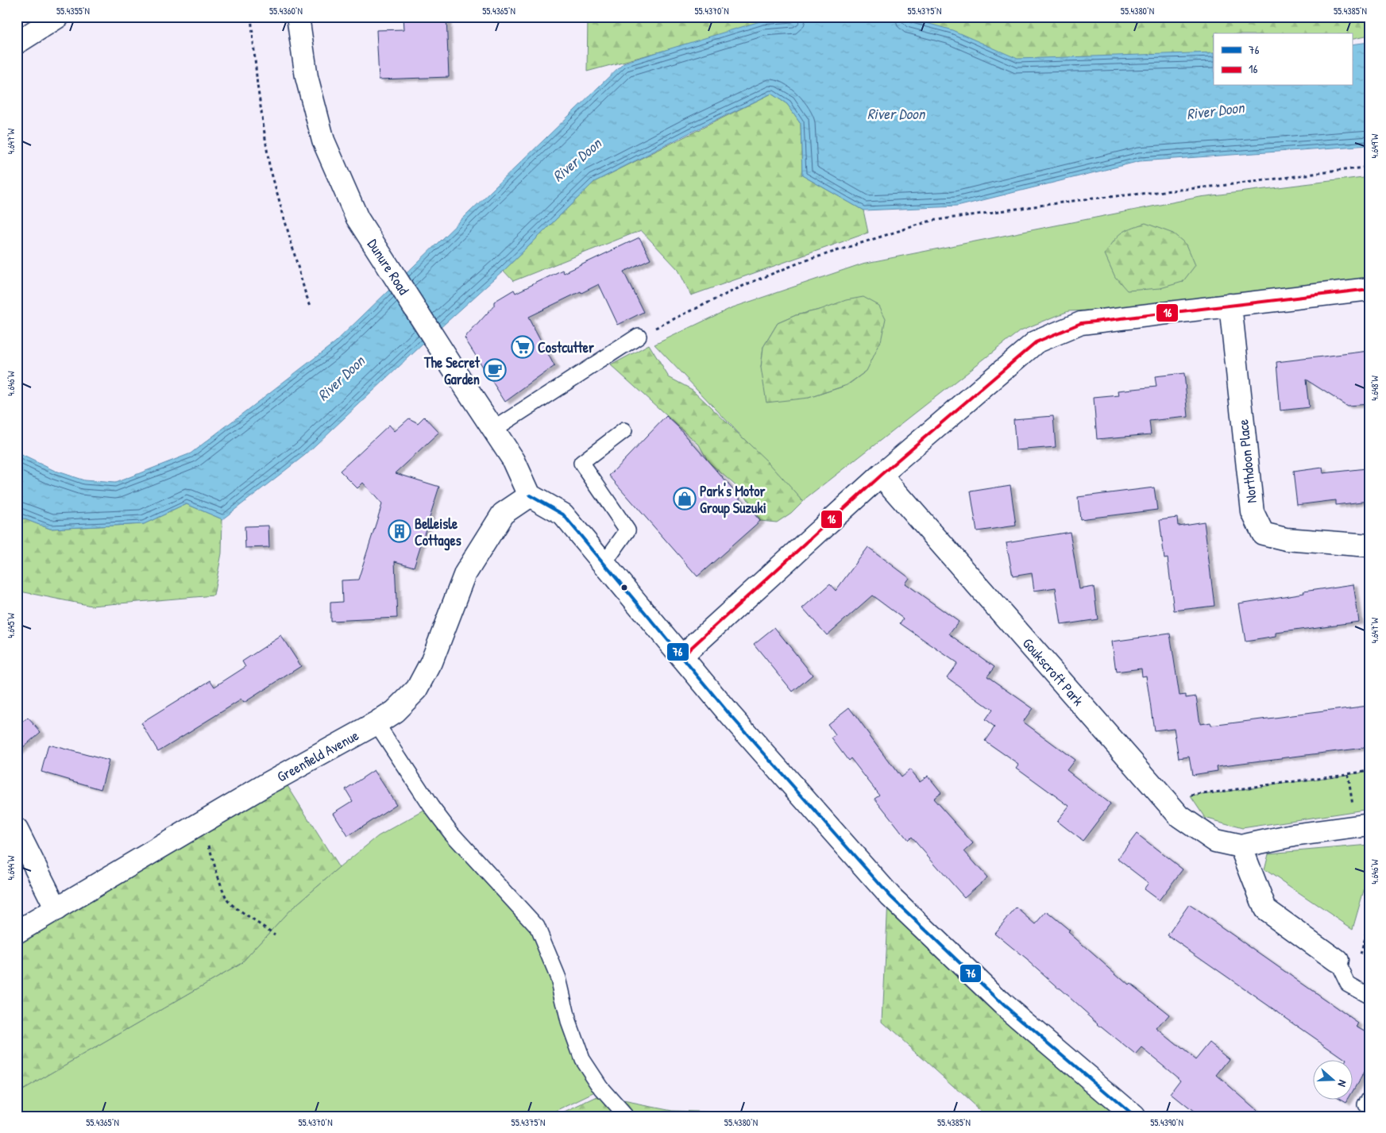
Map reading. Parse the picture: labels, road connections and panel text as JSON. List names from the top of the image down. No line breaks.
{"streets":{"street":["Dunure Road","Northdoon Place","Goukscroft Park","Greenfield Avenue"]},"crossings":[["Dunure Road","Greenfield Avenue"]],"water":["River Doon"],"places":{"supermarket":["Costcutter"],"cafe":["The Secret Garden"],"shop":["Park's Motor Group Suzuki"],"building":["Belleisle Cottages"]},"lines":["transit line 16","transit line 76"],"legend":["76","16"],"north":"right","coordinates":["55.4355°N","55.4360°N","55.4365°N","55.4370°N","55.4375°N","55.4380°N","55.4385°N","4.647°W","4.649°W","4.646°W","4.648°W","4.645°W","4.644°W","55.4390°N"]}
